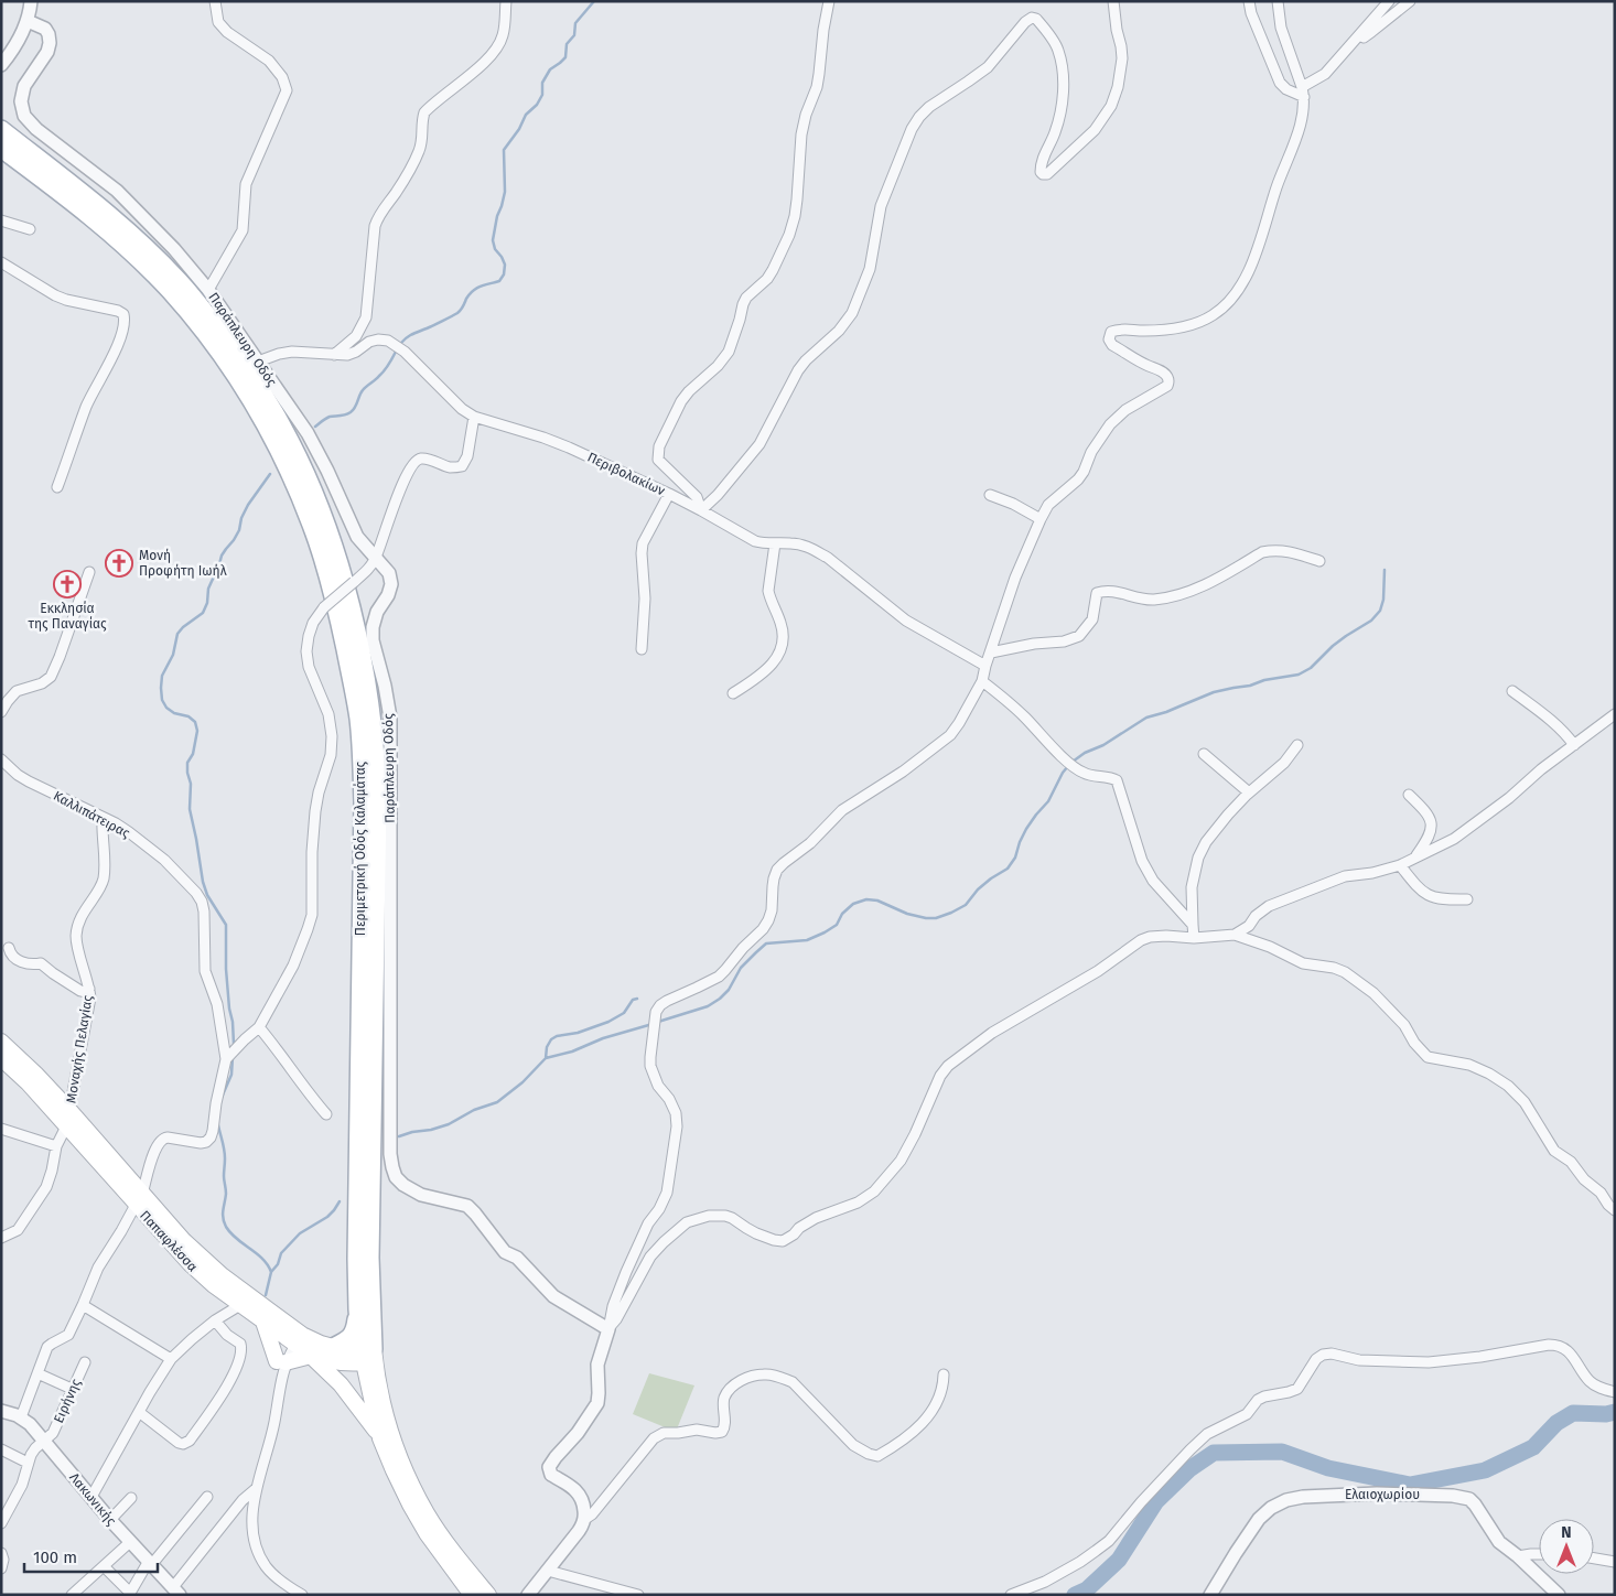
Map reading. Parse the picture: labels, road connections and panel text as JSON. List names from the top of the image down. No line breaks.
{"streets":{"main road":["Περιμετρική Οδός Καλαμάτας","Παπαφλέσσα"],"street":["Παράπλευρη Οδός","Περιβολακίων","Καλλιπάτειρας","Μοναχής Πελαγίας","Ειρήνης","Ελαιοχωρίου","Λακωνικής"]},"crossings":[["Παράπλευρη Οδός","Περιβολακίων"],["Καλλιπάτειρας","Μοναχής Πελαγίας"],["Περιμετρική Οδός Καλαμάτας","Παπαφλέσσα"],["Μοναχής Πελαγίας","Παπαφλέσσα"],["Ειρήνης","Λακωνικής"]],"places":{"church":["Μονή Προφήτη Ιωήλ","Εκκλησία της Παναγίας"]},"scale_bar":"100 m","north":"top"}
